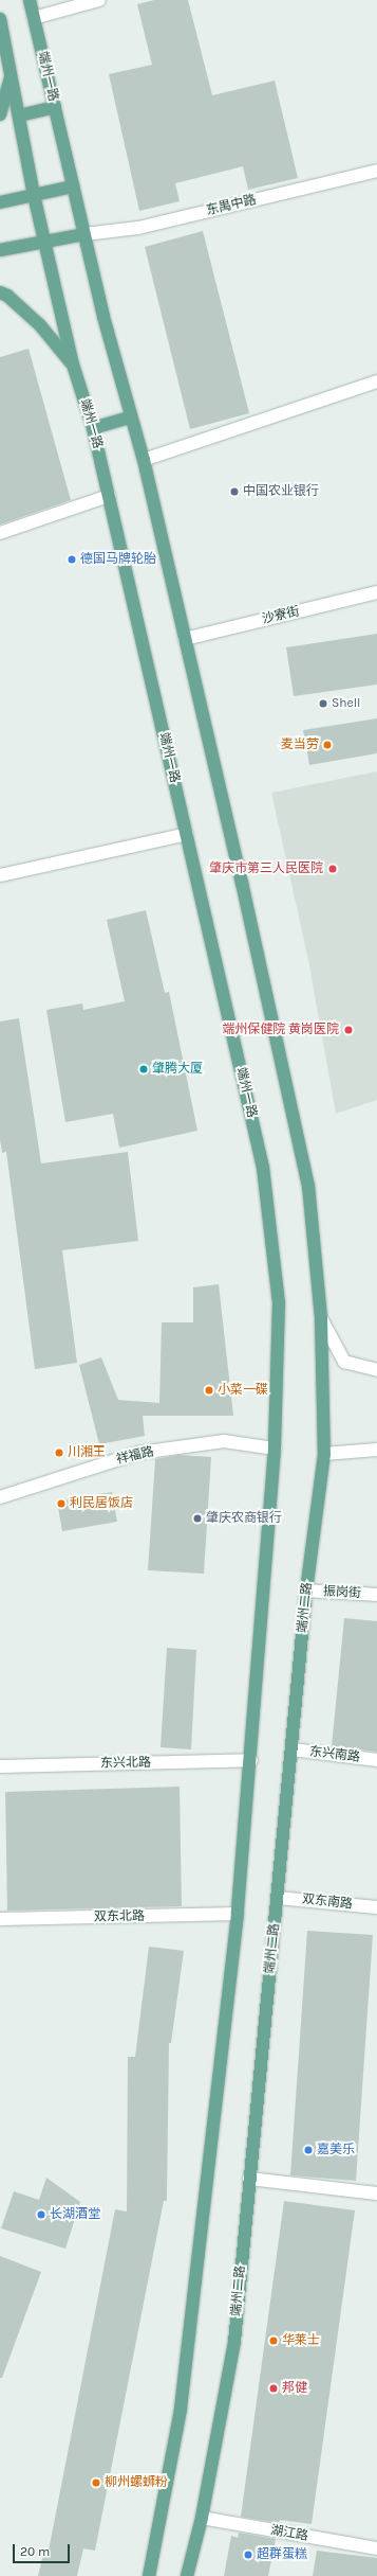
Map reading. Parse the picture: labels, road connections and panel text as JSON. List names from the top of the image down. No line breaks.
{"streets":{"main road":["端州一路","端州二路"],"street":["东禺中路","沙寮街","祥福路","振岗街","东兴南路","东兴北路","双东南路","双东北路","湖江路"]},"crossings":[["端州一路","东禺中路"],["端州一路","沙寮街"],["端州一路","祥福路"],["端州一路","端州二路"],["振岗街","端州二路"],["端州二路","东兴南路"],["端州二路","双东南路"],["端州二路","湖江路"]],"places":["中国农业银行","德国马牌轮胎","Shell","麦当劳","肇庆市第三人民医院","端州保健院 黄岗医院","肇腾大厦","小菜一碟","川湘王","利民居饭店","肇庆农商银行","嘉美乐","长湖酒堂","华莱士","邦健","柳州螺蛳粉","超群蛋糕"],"scale_bar":"20 m"}
